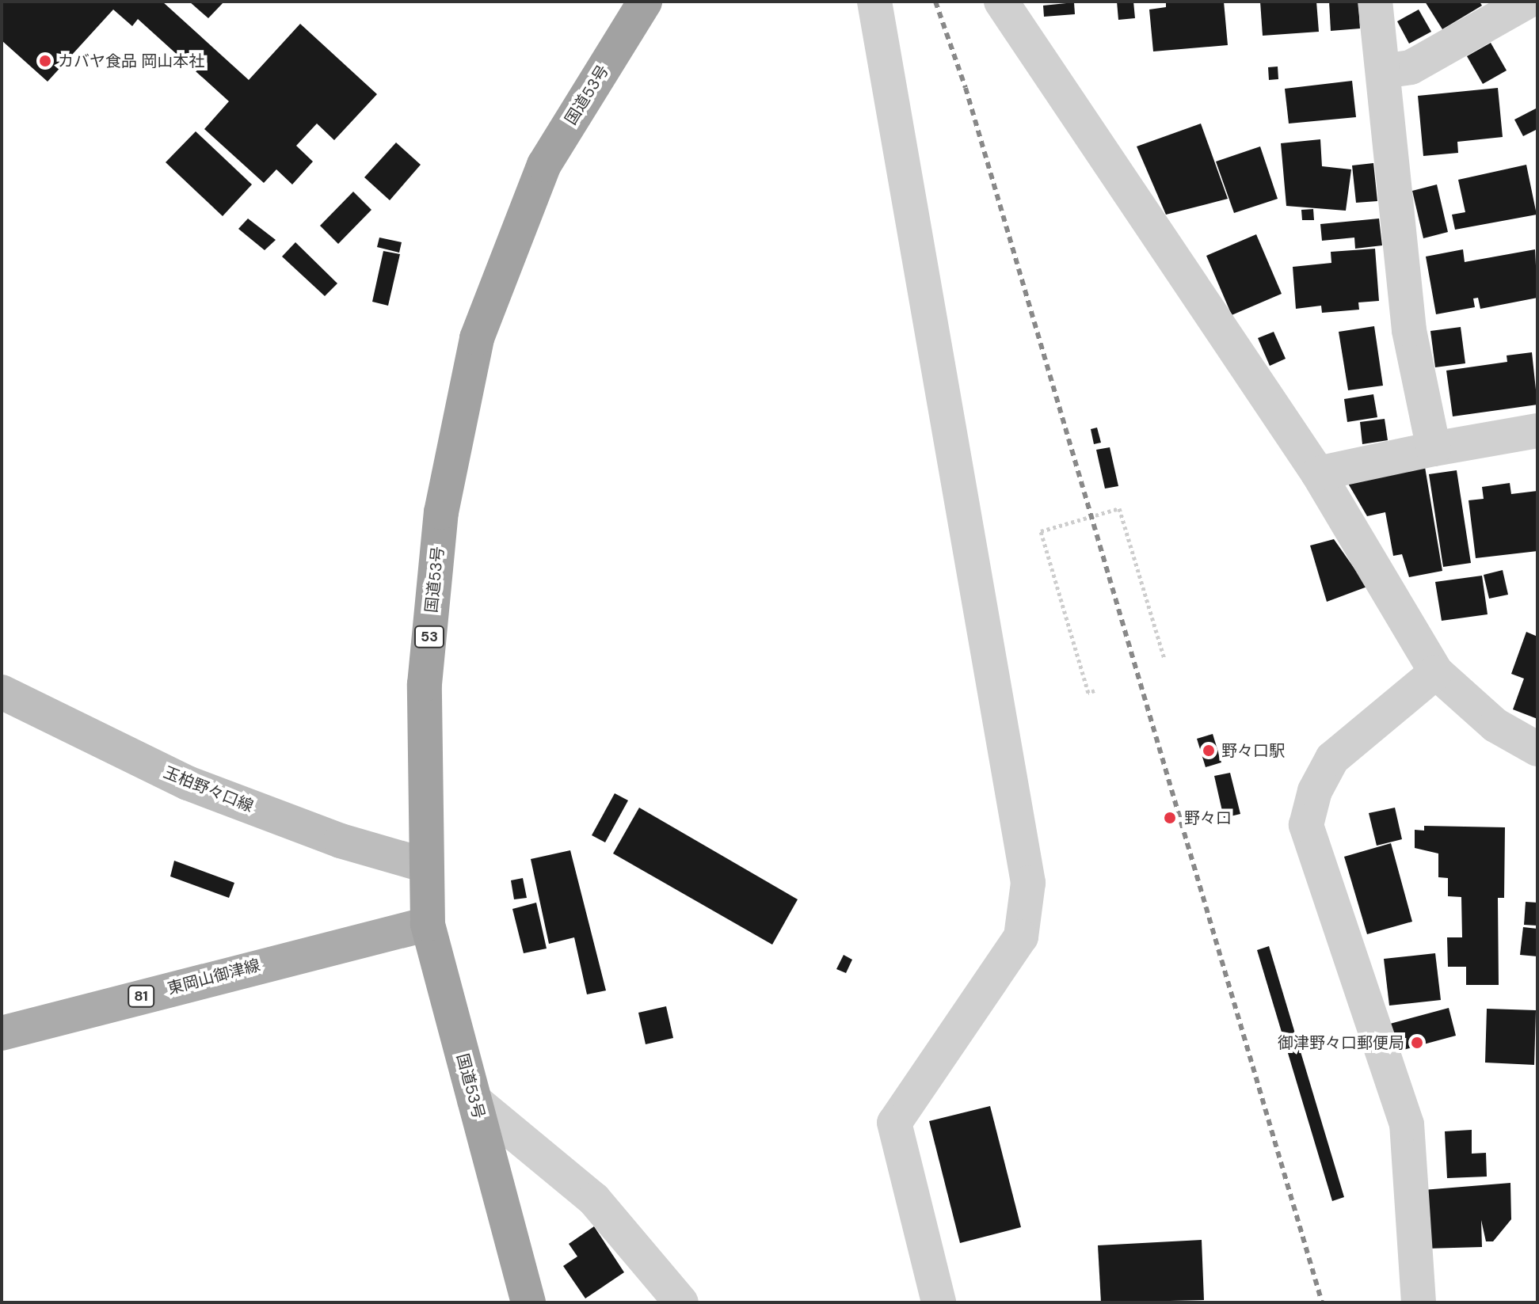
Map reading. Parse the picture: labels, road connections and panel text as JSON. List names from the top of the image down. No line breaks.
{"streets":{"highway":["国道53号","53"],"main road":["玉柏野々口線","東岡山御津線","81"]},"crossings":[["国道53号","玉柏野々口線"],["国道53号","東岡山御津線"]],"places":["カバヤ食品 岡山本社","野々口駅","野々口","御津野々口郵便局"]}
